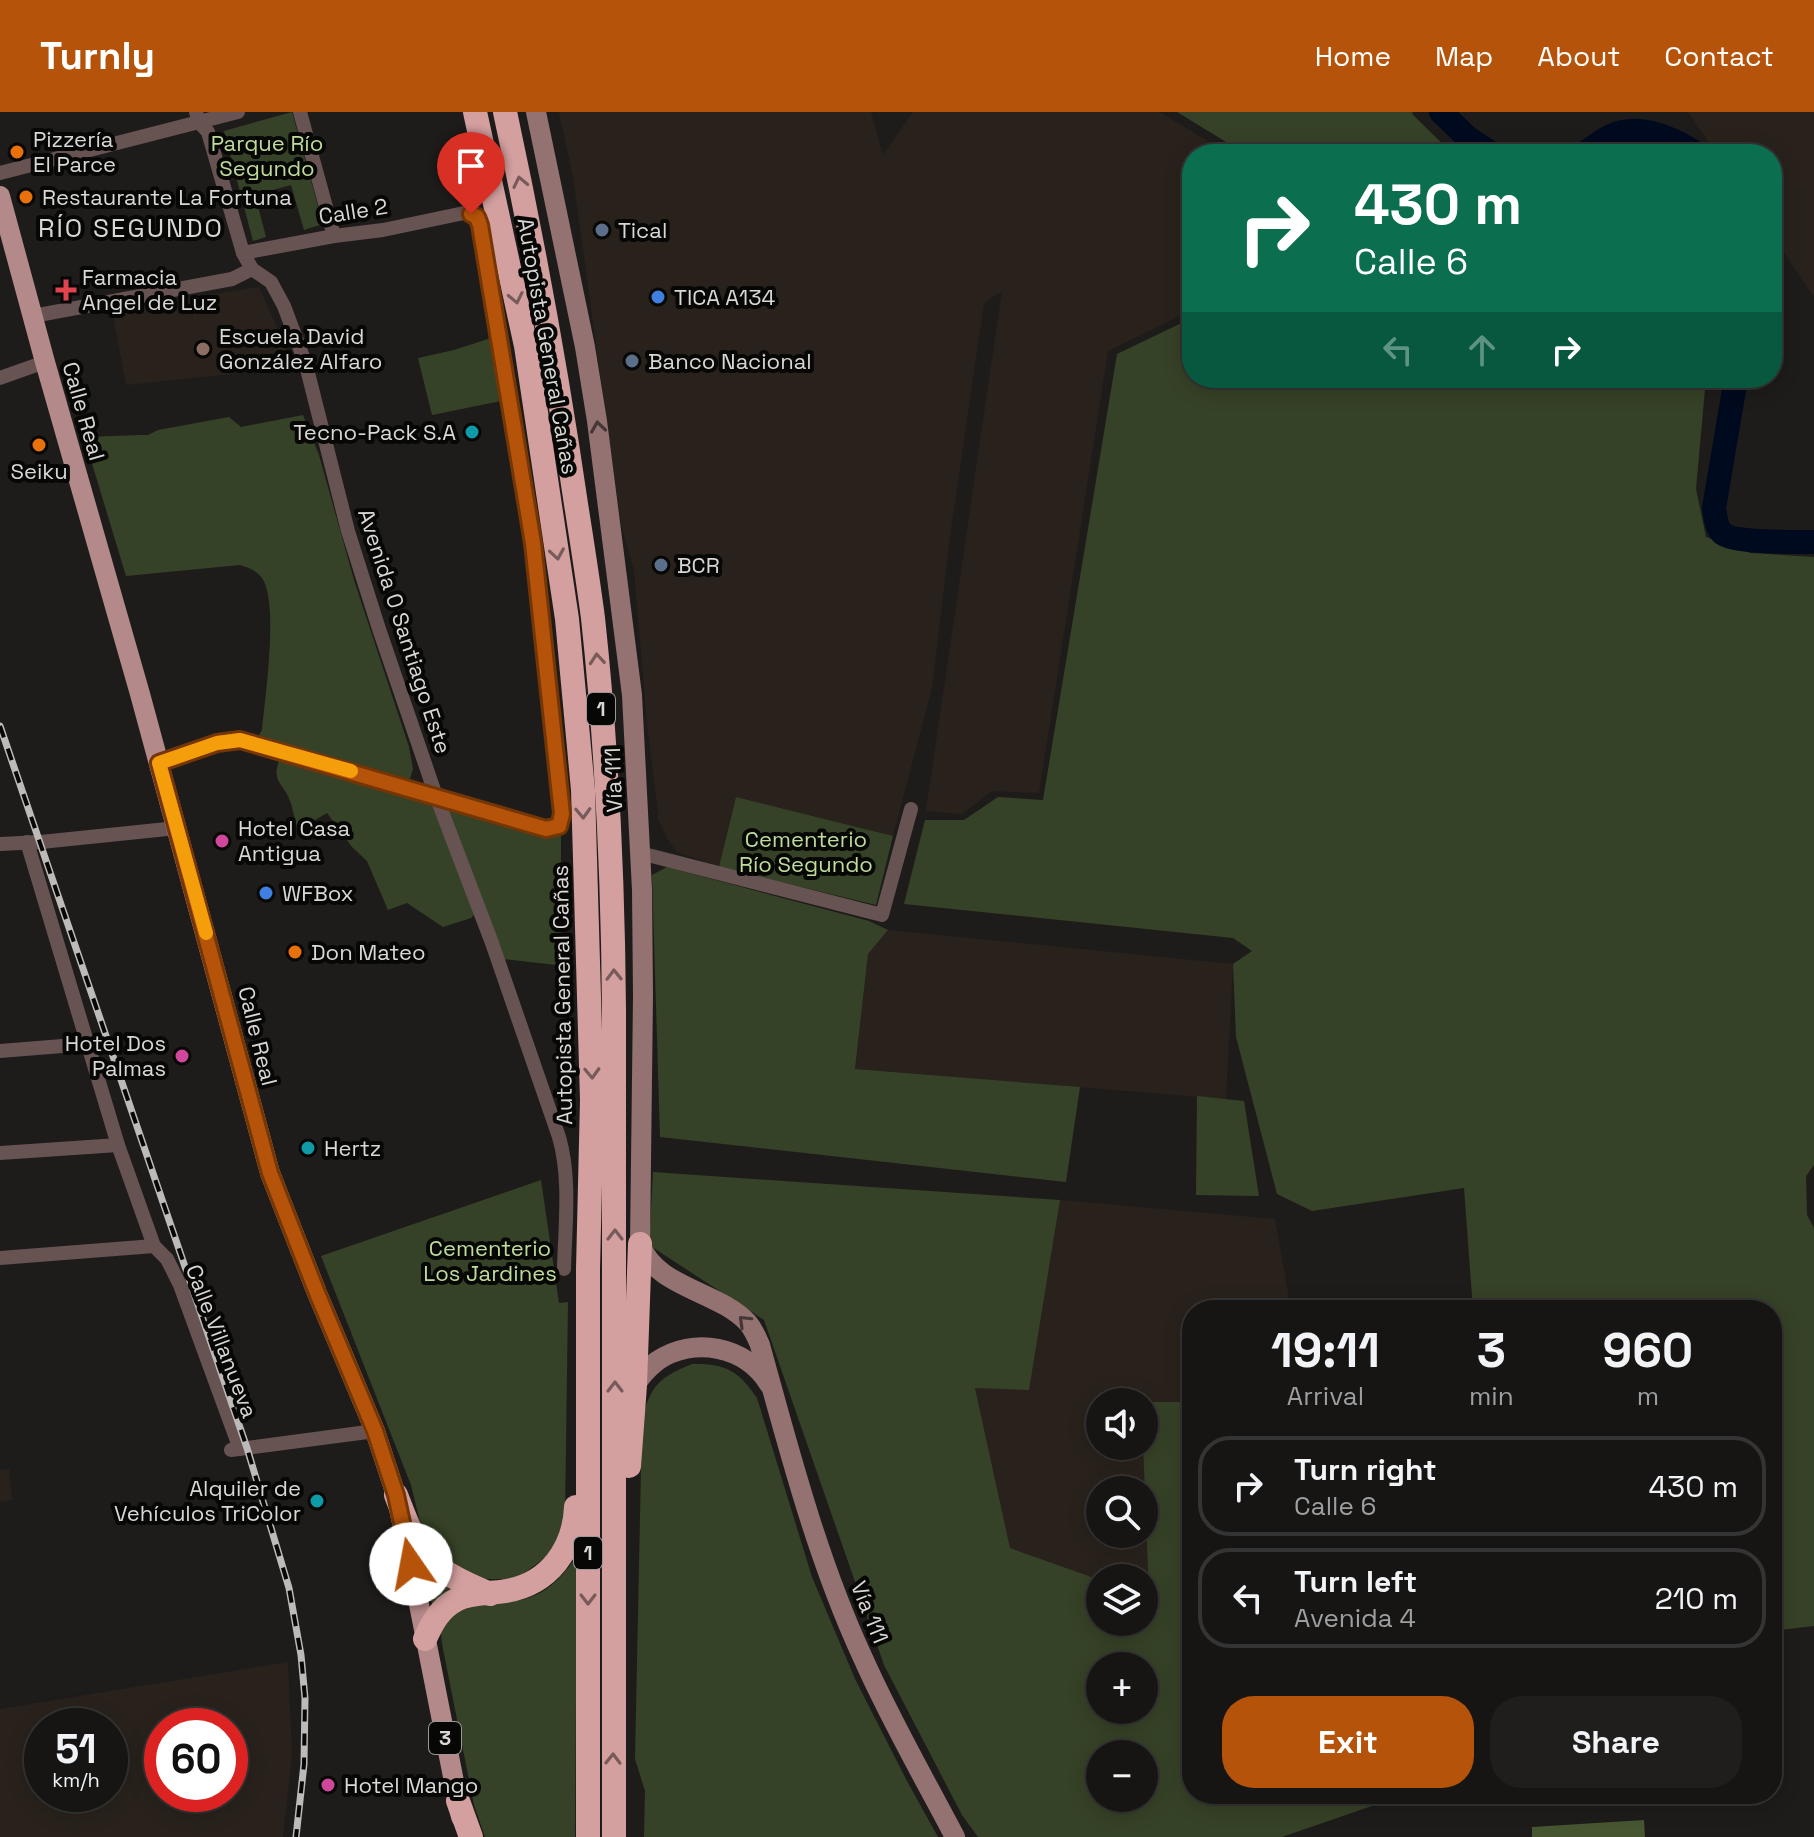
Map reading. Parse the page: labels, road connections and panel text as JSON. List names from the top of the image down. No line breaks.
{"streets":{"highway":["Autopista General Cañas","1"],"main road":["Calle Real","Vía 111","3"],"street":["Calle 2","Avenida 0 Santiago Este","Calle Villanueva"]},"crossings":[["Calle 2","Avenida 0 Santiago Este"],["Autopista General Cañas","Avenida 0 Santiago Este"],["Calle Real","Calle Villanueva"]],"one_way":["Vía 111"],"districts":["RÍO SEGUNDO"],"parks":["Parque Río Segundo","Cementerio Río Segundo","Cementerio Los Jardines"],"places":{"other":["Pizzería El Parce","Restaurante La Fortuna","Tical","TICA A134","Escuela David González Alfaro","Banco Nacional","Tecno-Pack S.A","Seiku","BCR","Hotel Casa Antigua","WFBox","Don Mateo","Hotel Dos Palmas","Hertz","Alquiler de Vehículos TriColor","Hotel Mango"],"health":["Farmacia Angel de Luz"]},"page":{"header":"Turnly","nav":["Home","Map","About","Contact"],"turn":["430 m","Calle 6"],"eta":["19:11","Arrival","3","min","960","m"],"map_buttons":["+","−"],"list":[{"name":"Turn right","note":"Calle 6","value":"430 m"},{"name":"Turn left","note":"Avenida 4","value":"210 m"}],"buttons":["Exit","Share"],"speed":"51 km/h","limit":"60"}}
